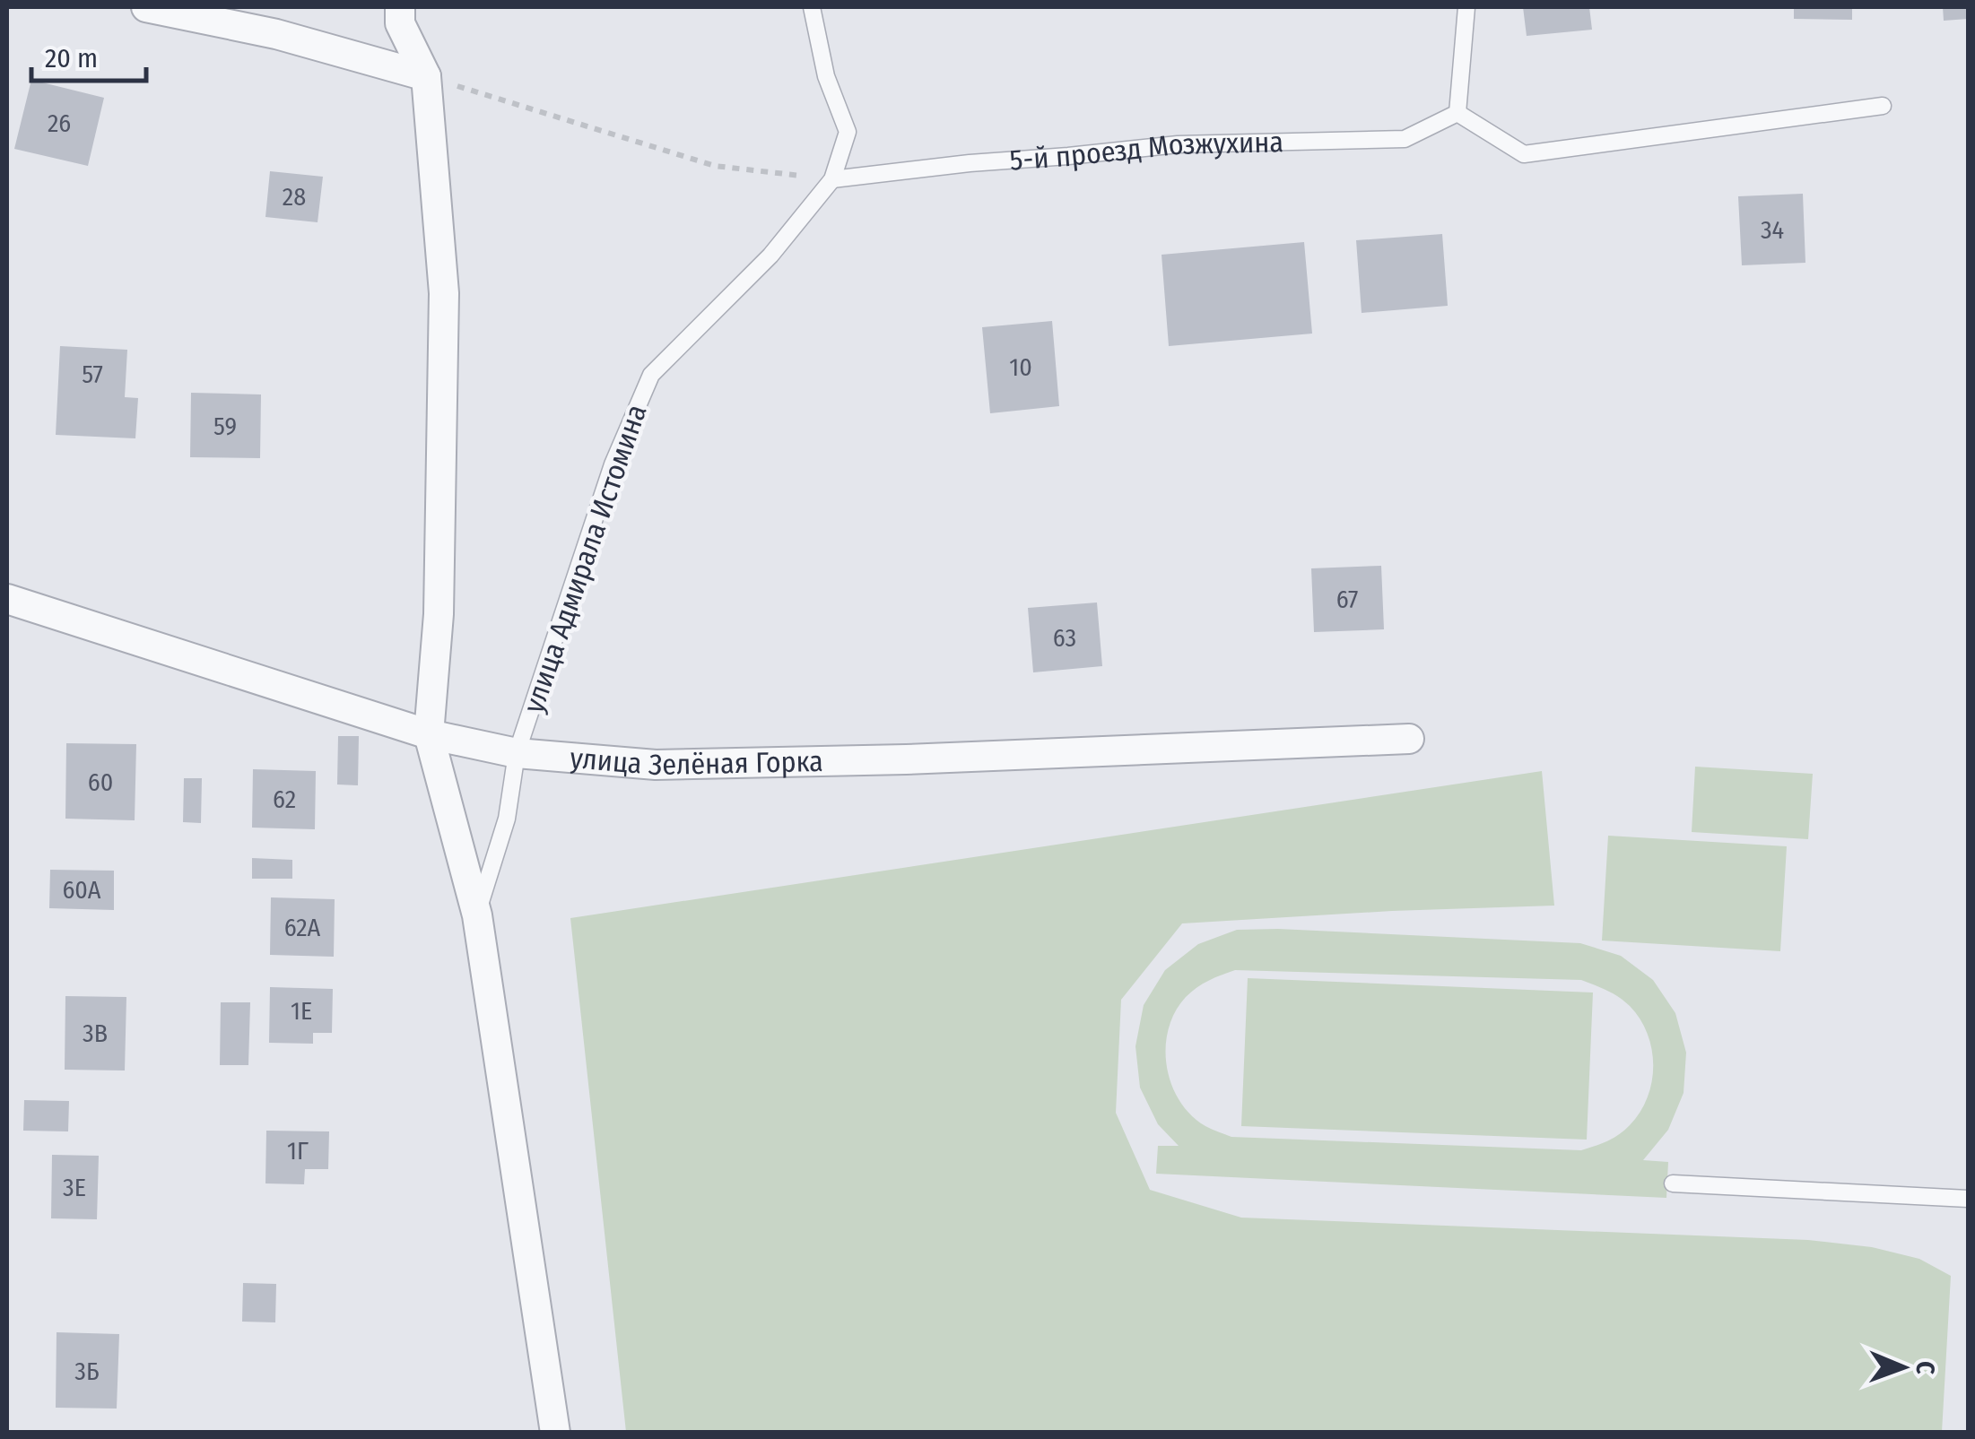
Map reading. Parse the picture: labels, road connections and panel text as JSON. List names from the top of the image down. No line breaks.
{"streets":{"street":["улица Зелёная Горка"],"lane":["5-й проезд Мозжухина","улица Адмирала Истомина"]},"crossings":[["5-й проезд Мозжухина","улица Адмирала Истомина"],["улица Адмирала Истомина","улица Зелёная Горка"]],"house_numbers":["26","28","34","10","57","59","67","63","60","62","60А","62А","1Е","3В","1Г","3Е","3Б"],"scale_bar":"20 m","north":"right"}
